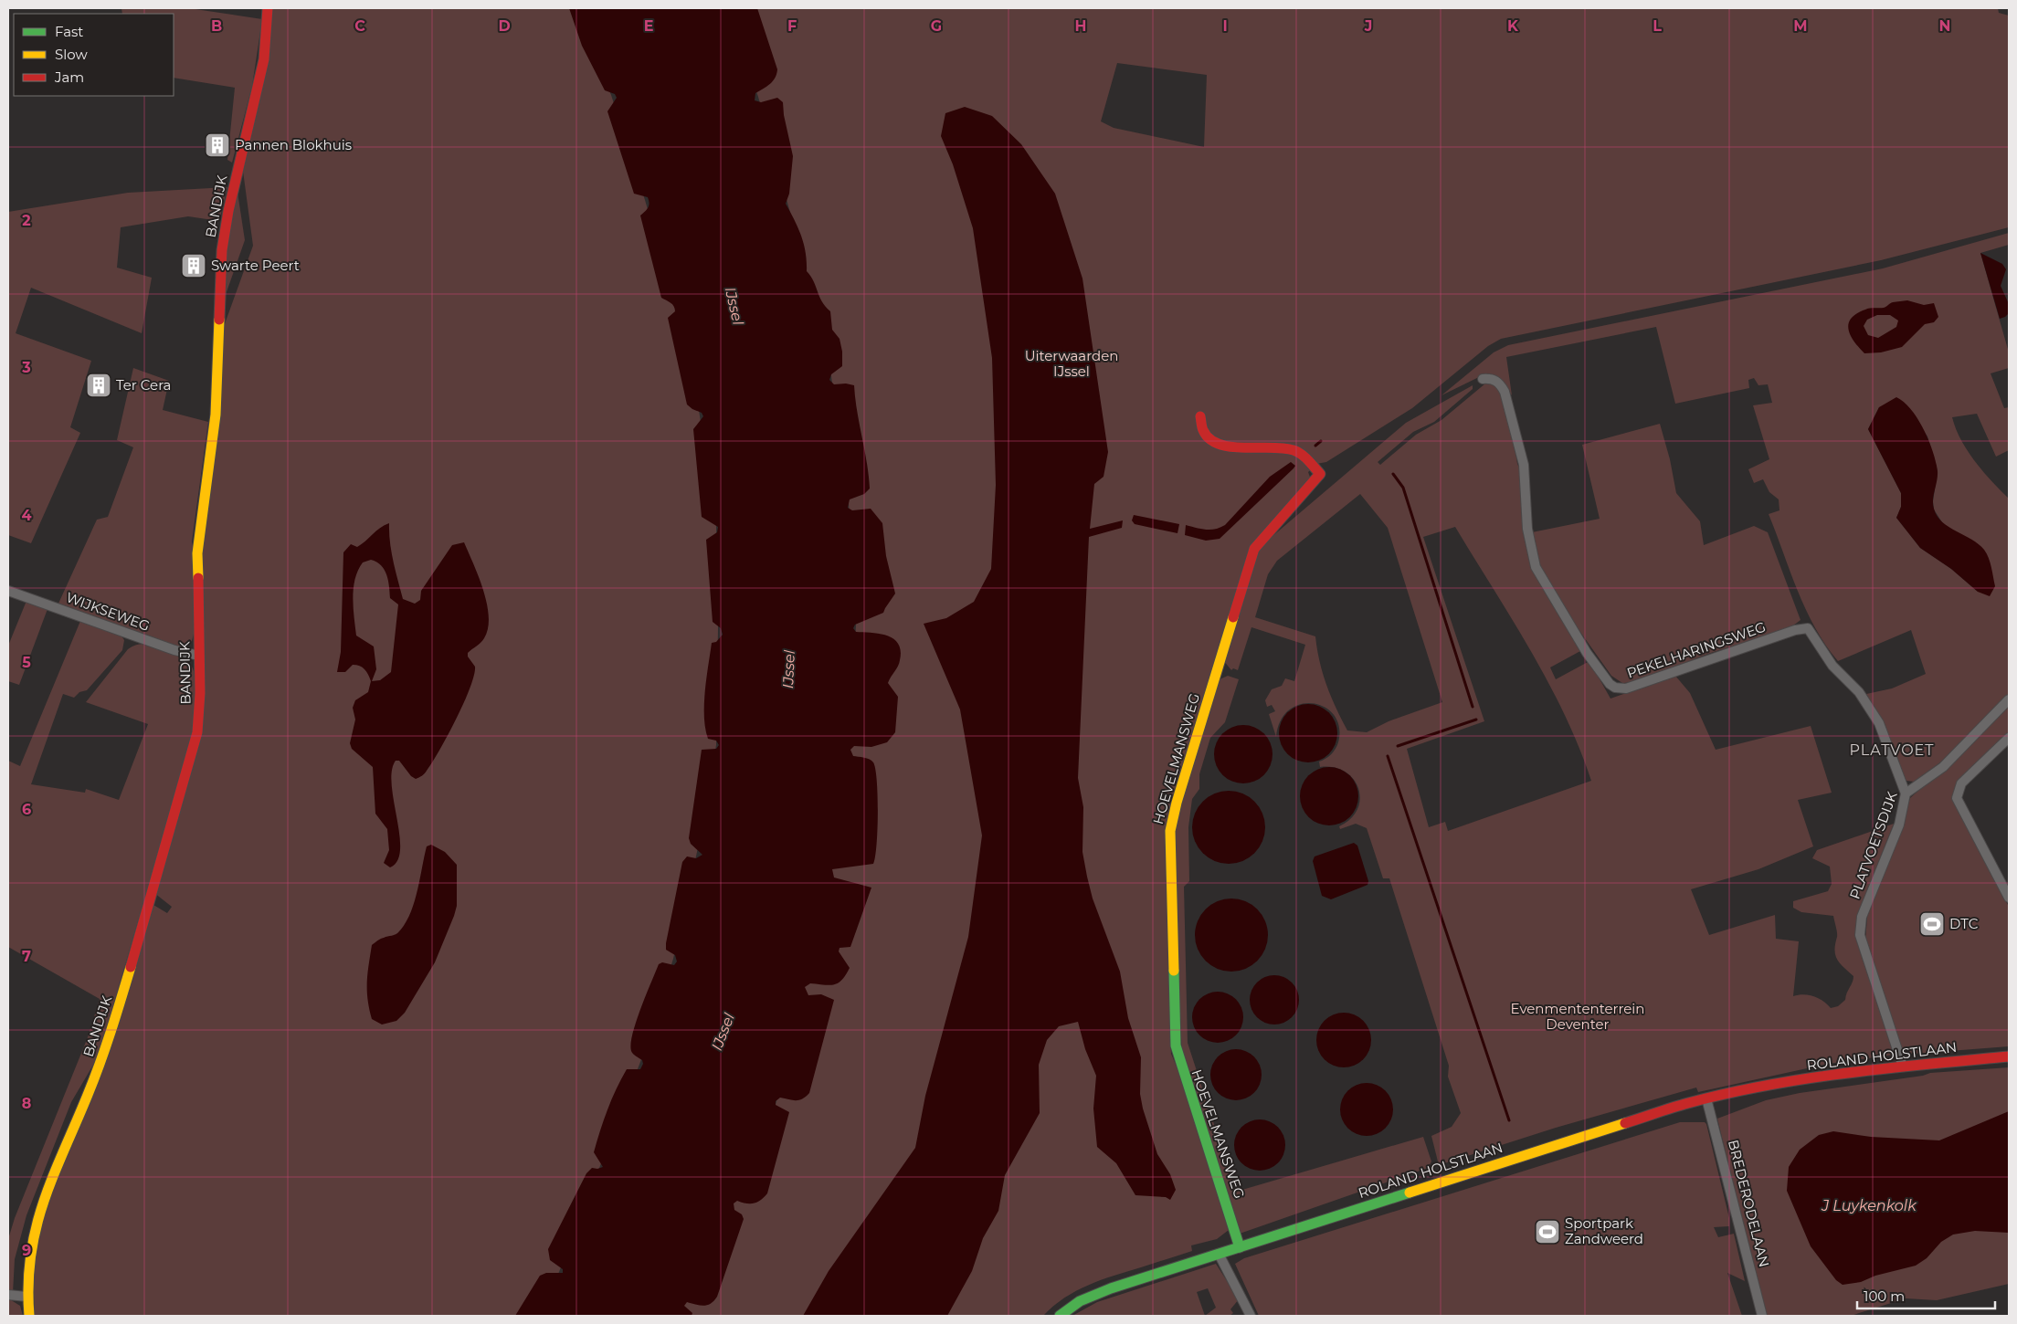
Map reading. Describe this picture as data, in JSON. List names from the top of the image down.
{
  "streets": {
    "street": [
      "BANDIJK",
      "WIJKSEWEG",
      "PEKELHARINGSWEG",
      "HOEVELMANSWEG",
      "PLATVOETSDIJK",
      "ROLAND HOLSTLAAN",
      "BREDERODELAAN"
    ]
  },
  "crossings": [
    ["BANDIJK", "WIJKSEWEG"],
    ["PEKELHARINGSWEG", "PLATVOETSDIJK"],
    ["HOEVELMANSWEG", "ROLAND HOLSTLAAN"],
    ["PLATVOETSDIJK", "ROLAND HOLSTLAAN"],
    ["ROLAND HOLSTLAAN", "BREDERODELAAN"]
  ],
  "districts": ["PLATVOET"],
  "water": ["IJssel", "J Luykenkolk"],
  "parks": ["Uiterwaarden IJssel", "Evenmententerrein Deventer"],
  "places": {
    "building": ["Pannen Blokhuis", "Swarte Peert", "Ter Cera"],
    "sports": ["DTC", "Sportpark Zandweerd"]
  },
  "legend": ["Fast", "Slow", "Jam"],
  "scale_bar": "100 m",
  "grid": {
    "columns": [
      "B",
      "C",
      "D",
      "E",
      "F",
      "G",
      "H",
      "I",
      "J",
      "K",
      "L",
      "M",
      "N"
    ],
    "rows": [
      "2",
      "3",
      "4",
      "5",
      "6",
      "7",
      "8",
      "9"
    ]
  }
}
